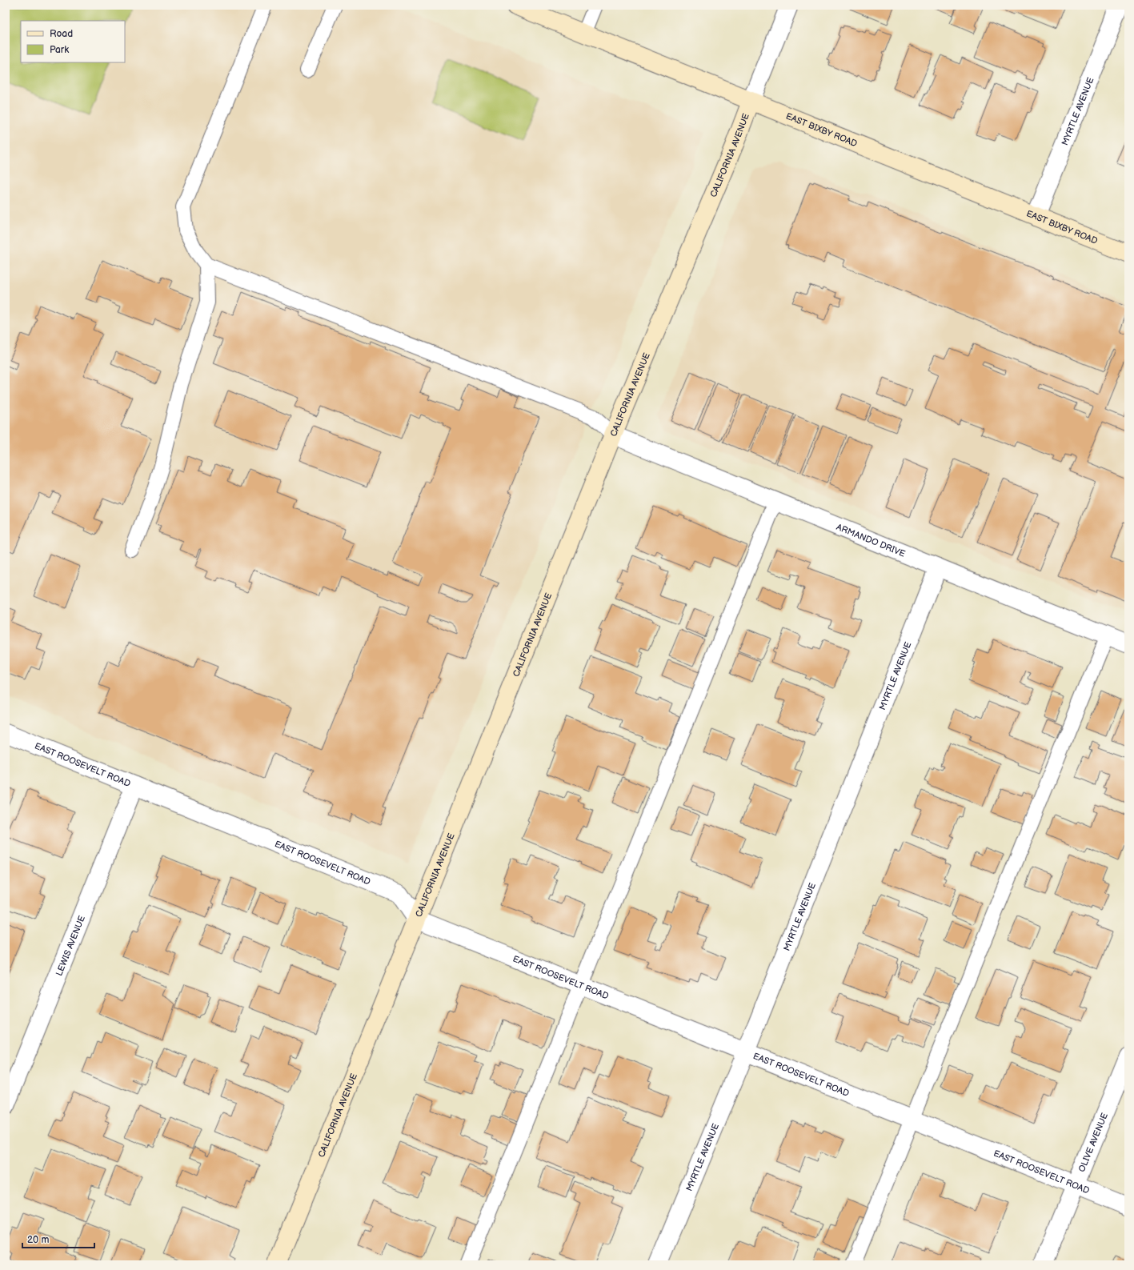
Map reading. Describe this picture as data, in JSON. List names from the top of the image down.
{
  "streets": {
    "street": [
      "MYRTLE AVENUE",
      "EAST BIXBY ROAD",
      "CALIFORNIA AVENUE",
      "ARMANDO DRIVE",
      "EAST ROOSEVELT ROAD",
      "LEWIS AVENUE",
      "OLIVE AVENUE"
    ]
  },
  "crossings": [
    ["MYRTLE AVENUE", "EAST BIXBY ROAD"],
    ["MYRTLE AVENUE", "ARMANDO DRIVE"],
    ["MYRTLE AVENUE", "EAST ROOSEVELT ROAD"],
    ["EAST BIXBY ROAD", "CALIFORNIA AVENUE"],
    ["CALIFORNIA AVENUE", "ARMANDO DRIVE"],
    ["CALIFORNIA AVENUE", "EAST ROOSEVELT ROAD"],
    ["EAST ROOSEVELT ROAD", "LEWIS AVENUE"],
    ["EAST ROOSEVELT ROAD", "OLIVE AVENUE"]
  ],
  "legend": ["Road", "Park"],
  "scale_bar": "20 m"
}
